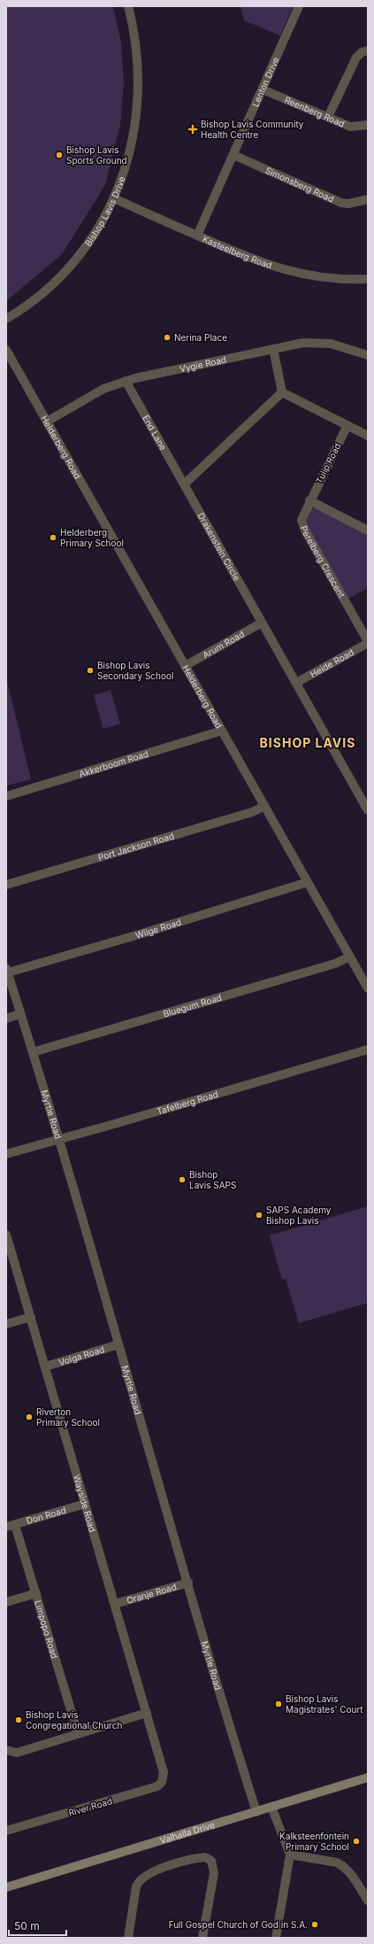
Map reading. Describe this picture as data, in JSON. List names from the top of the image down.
{
  "streets": {
    "main road": ["Valhalla Drive"],
    "street": [
      "Lenton Drive",
      "Reenberg Road",
      "Simonsberg Road",
      "Bishop Lavis Drive",
      "Kasteelberg Road",
      "Vygie Road",
      "End Lane",
      "Helderberg Road",
      "Tulip Road",
      "Drakenstein Circle",
      "Perelberg Crescent",
      "Arum Road",
      "Heide Road",
      "Akkerboom Road",
      "Port Jackson Road",
      "Wilge Road",
      "Bluegum Road",
      "Tafelberg Road",
      "Myrtle Road",
      "Volga Road",
      "Wayside Road",
      "Don Road",
      "Oranje Road",
      "Limpopo Road",
      "River Road"
    ]
  },
  "crossings": [
    ["Lenton Drive", "Reenberg Road"],
    ["Lenton Drive", "Simonsberg Road"],
    ["Lenton Drive", "Kasteelberg Road"],
    ["Bishop Lavis Drive", "Kasteelberg Road"],
    ["Vygie Road", "End Lane"],
    ["Vygie Road", "Helderberg Road"],
    ["End Lane", "Drakenstein Circle"],
    ["Helderberg Road", "Arum Road"],
    ["Helderberg Road", "Akkerboom Road"],
    ["Helderberg Road", "Port Jackson Road"],
    ["Helderberg Road", "Wilge Road"],
    ["Helderberg Road", "Bluegum Road"],
    ["Tulip Road", "Perelberg Crescent"],
    ["Drakenstein Circle", "Arum Road"],
    ["Drakenstein Circle", "Heide Road"],
    ["Perelberg Crescent", "Heide Road"],
    ["Wilge Road", "Myrtle Road"],
    ["Bluegum Road", "Myrtle Road"],
    ["Tafelberg Road", "Myrtle Road"],
    ["Myrtle Road", "Volga Road"],
    ["Myrtle Road", "Oranje Road"],
    ["Myrtle Road", "Valhalla Drive"],
    ["Volga Road", "Wayside Road"],
    ["Wayside Road", "Don Road"],
    ["Wayside Road", "Oranje Road"],
    ["Wayside Road", "River Road"],
    ["Don Road", "Limpopo Road"]
  ],
  "districts": ["BISHOP LAVIS"],
  "places": {
    "health": ["Bishop Lavis Community Health Centre"],
    "other": [
      "Bishop Lavis Sports Ground",
      "Nerina Place",
      "Helderberg Primary School",
      "Bishop Lavis Secondary School",
      "Bishop Lavis SAPS",
      "SAPS Academy Bishop Lavis",
      "Riverton Primary School",
      "Bishop Lavis Magistrates' Court",
      "Bishop Lavis Congregational Church",
      "Kalksteenfontein Primary School",
      "Full Gospel Church of God in S.A."
    ]
  },
  "scale_bar": "50 m"
}
